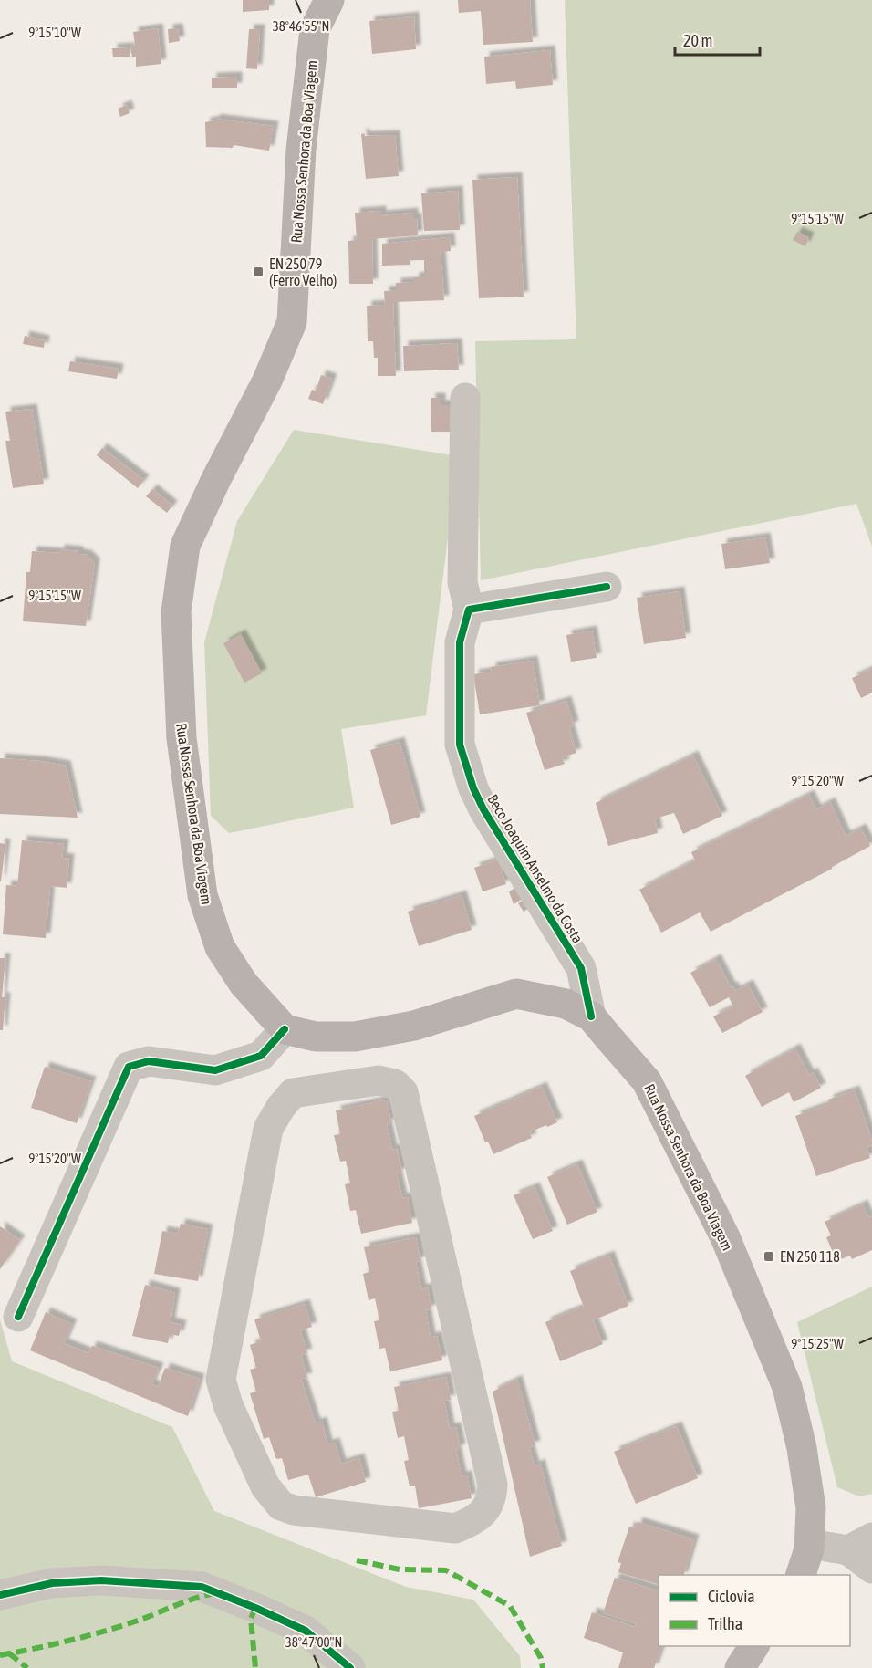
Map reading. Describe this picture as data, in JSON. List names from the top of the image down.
{
  "streets": {
    "main road": ["Rua Nossa Senhora da Boa Viagem"],
    "street": ["Beco Joaquim Anselmo da Costa"]
  },
  "crossings": [
    ["Rua Nossa Senhora da Boa Viagem", "Beco Joaquim Anselmo da Costa"]
  ],
  "places": {
    "transit": ["EN 250 79 (Ferro Velho)", "EN 250 118"]
  },
  "legend": ["Ciclovia", "Trilha"],
  "scale_bar": "20 m",
  "coordinates": [
    "38°46'55\"N",
    "9°15'10\"W",
    "9°15'15\"W",
    "9°15'20\"W",
    "9°15'25\"W",
    "38°47'00\"N"
  ]
}
